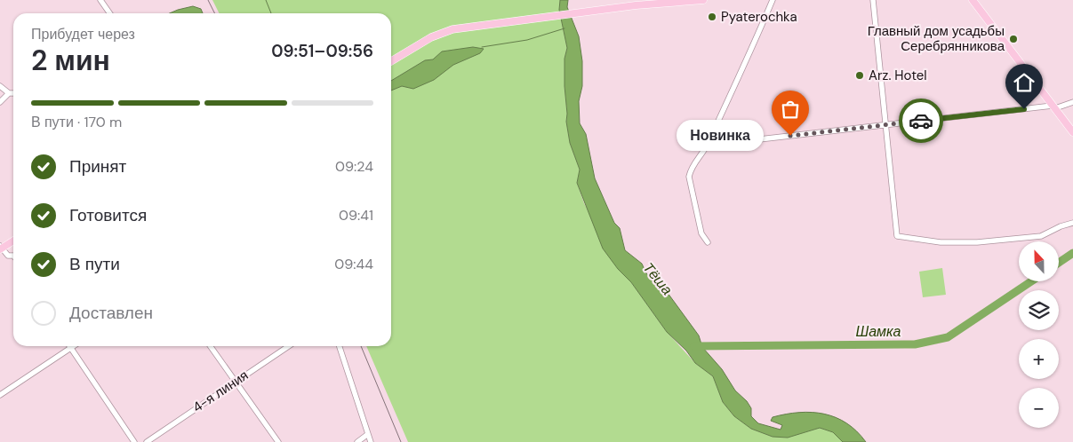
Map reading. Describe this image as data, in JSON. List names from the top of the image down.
{
  "streets": {
    "street": ["4-я линия"]
  },
  "water": ["Тёша", "Шамка"],
  "places": [
    "Pyaterochka",
    "Главный дом усадьбы Серебрянникова",
    "Arz. Hotel",
    "Новинка"
  ],
  "north": "top",
  "page": {
    "heading": ["2 мин", "Прибудет через", "09:51–09:56"],
    "bar": "В пути · 170 m",
    "bubble": "Новинка",
    "list": [
      ["Принят", "09:24"],
      ["Готовится", "09:41"],
      ["В пути", "09:44"],
      "Доставлен"
    ],
    "map_buttons": ["+", "−"]
  }
}
